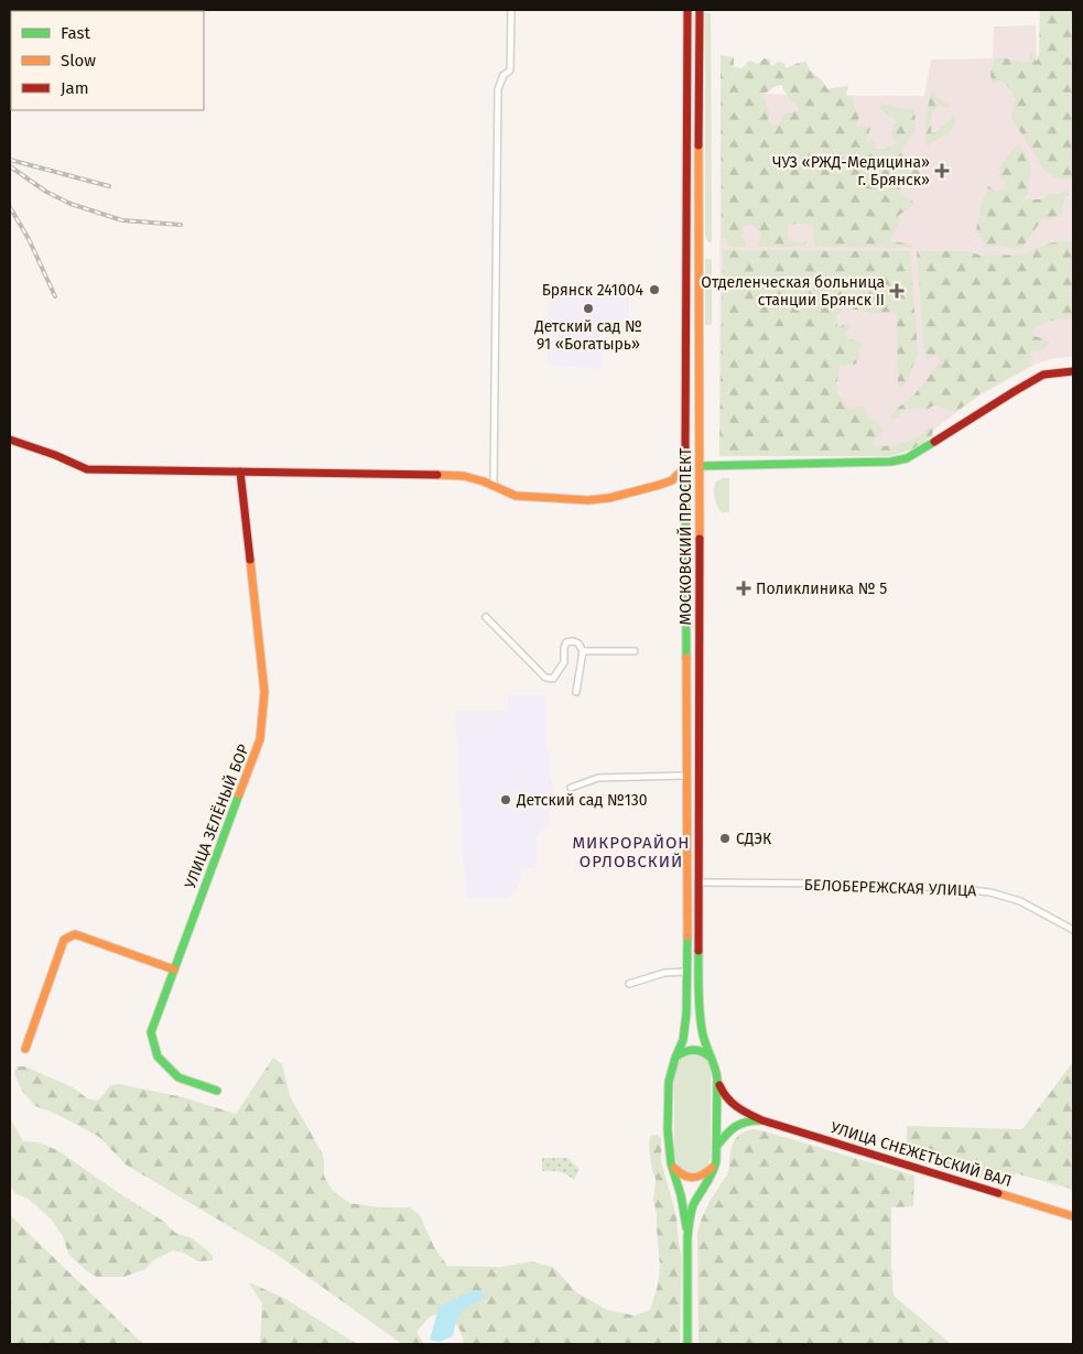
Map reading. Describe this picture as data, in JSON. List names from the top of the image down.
{
  "streets": {
    "main road": ["МОСКОВСКИЙ ПРОСПЕКТ", "УЛИЦА ЗЕЛЁНЫЙ БОР", "УЛИЦА СНЕЖЕТЬСКИЙ ВАЛ"],
    "street": ["БЕЛОБЕРЕЖСКАЯ УЛИЦА"]
  },
  "crossings": [
    ["МОСКОВСКИЙ ПРОСПЕКТ", "БЕЛОБЕРЕЖСКАЯ УЛИЦА"],
    ["МОСКОВСКИЙ ПРОСПЕКТ", "УЛИЦА СНЕЖЕТЬСКИЙ ВАЛ"]
  ],
  "districts": ["МИКРОРАЙОН ОРЛОВСКИЙ"],
  "places": {
    "health": ["ЧУЗ «РЖД-Медицина» г. Брянск»", "Отделенческая больница станции Брянск II", "Поликлиника № 5"],
    "other": [
      "Брянск 241004",
      "Детский сад № 91 «Богатырь»",
      "Детский сад №130",
      "СДЭК"
    ]
  },
  "legend": ["Fast", "Slow", "Jam"]
}
